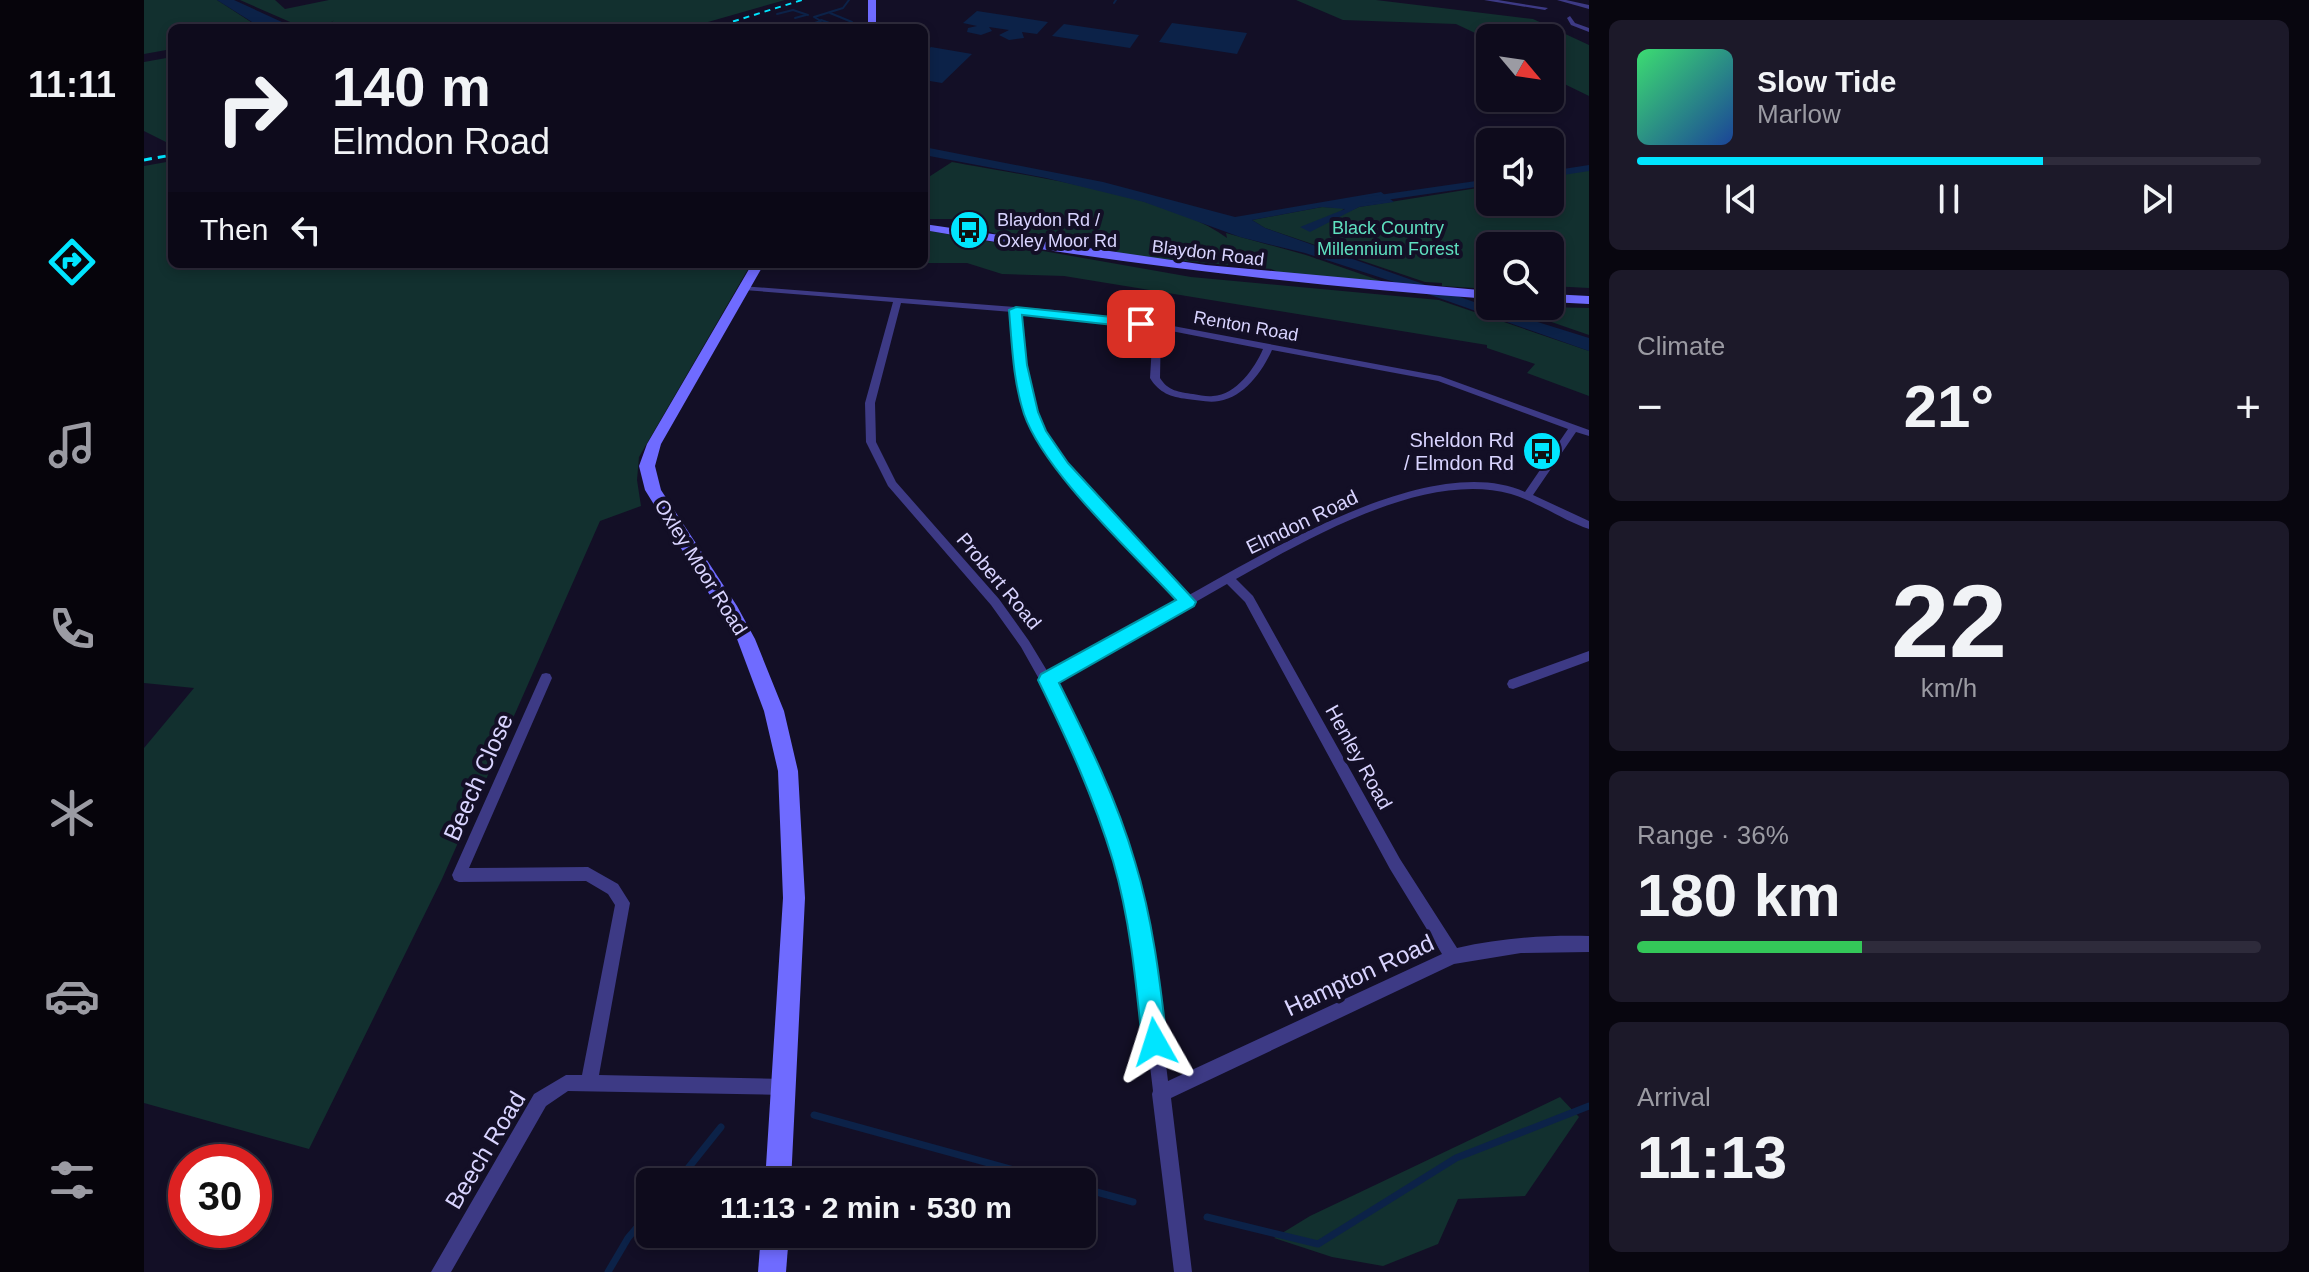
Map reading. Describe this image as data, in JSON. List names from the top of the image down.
{
  "streets": {
    "street": [
      "Blaydon Road",
      "Renton Road",
      "Elmdon Road",
      "Oxley Moor Road",
      "Probert Road",
      "Henley Road",
      "Beech Close",
      "Hampton Road",
      "Beech Road"
    ]
  },
  "crossings": [
    ["Renton Road", "Oxley Moor Road"],
    ["Renton Road", "Probert Road"],
    ["Elmdon Road", "Probert Road"],
    ["Elmdon Road", "Henley Road"],
    ["Oxley Moor Road", "Beech Road"],
    ["Probert Road", "Hampton Road"],
    ["Henley Road", "Hampton Road"],
    ["Beech Close", "Beech Road"]
  ],
  "parks": ["Black Country Millennium Forest"],
  "places": {
    "bus stop": ["Blaydon Rd / Oxley Moor Rd", "Sheldon Rd / Elmdon Rd"]
  },
  "north": "bottom right",
  "page": {
    "tabs": "11:11",
    "turn": ["140 m", "Elmdon Road"],
    "song": ["Slow Tide", "Marlow"],
    "then": "Then",
    "tile": [
      "Climate",
      ["22", "km/h"],
      ["Range · 36%", "180 km"],
      ["Arrival", "11:13"]
    ],
    "heat": ["−", "21°", "+"],
    "limit": "30",
    "trip": "11:13 · 2 min · 530 m"
  }
}
